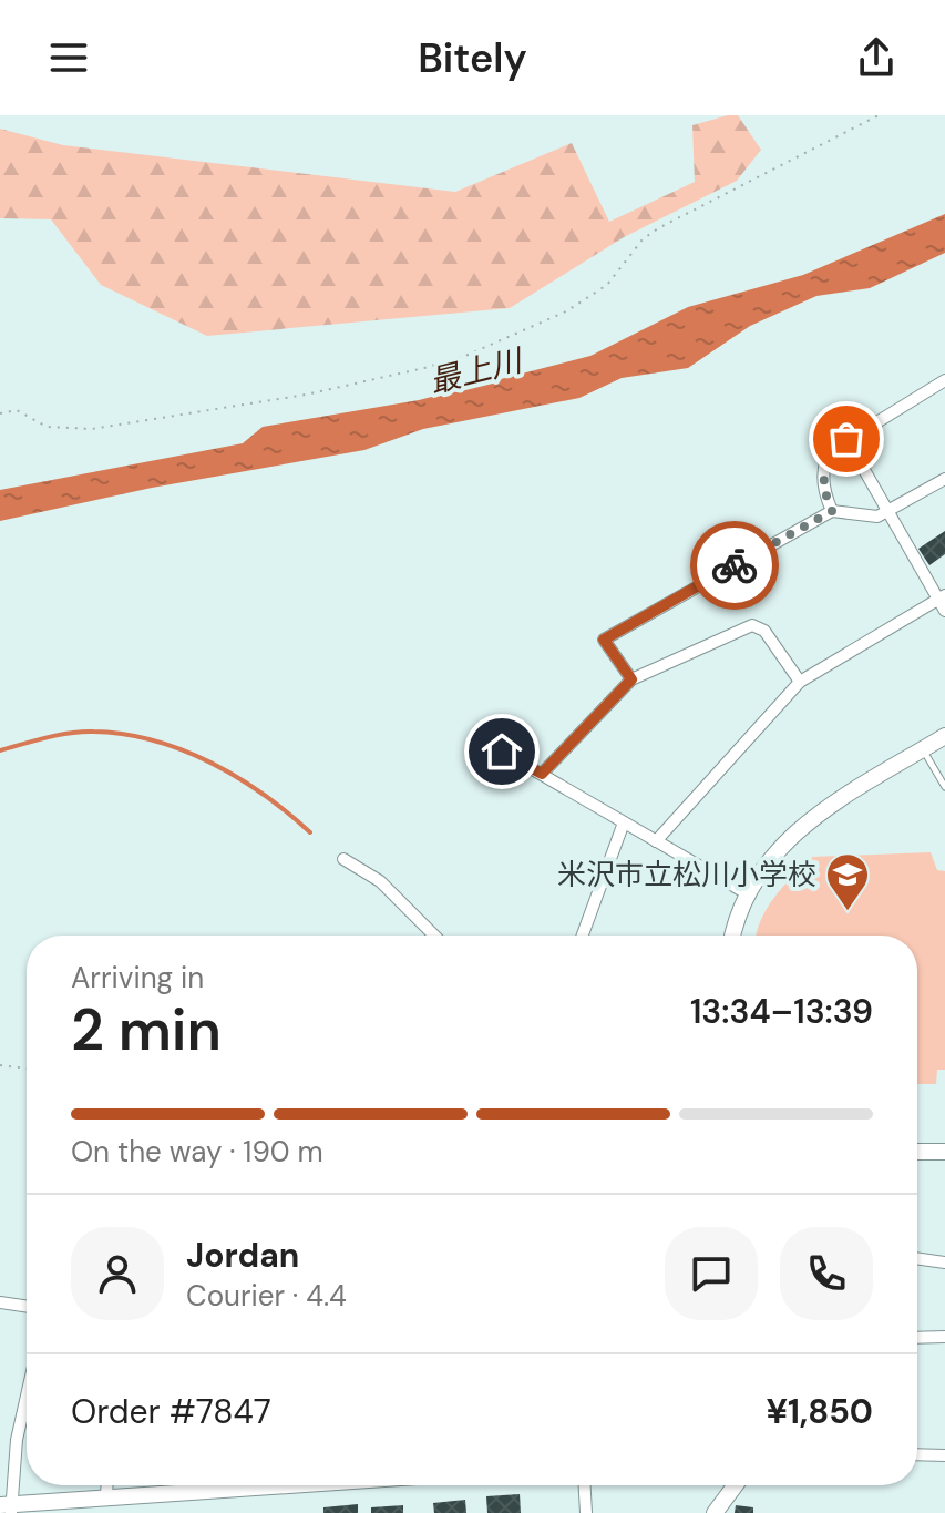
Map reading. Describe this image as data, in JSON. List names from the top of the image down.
{
  "water": ["最上川"],
  "places": {
    "school or university": ["米沢市立松川小学校"]
  },
  "page": {
    "header": "Bitely",
    "heading": ["2 min", "Arriving in", "13:34–13:39"],
    "panel": [
      "Jordan",
      "Courier · 4.4",
      "Order #7847",
      "¥1,850"
    ],
    "bar": "On the way · 190 m"
  }
}
